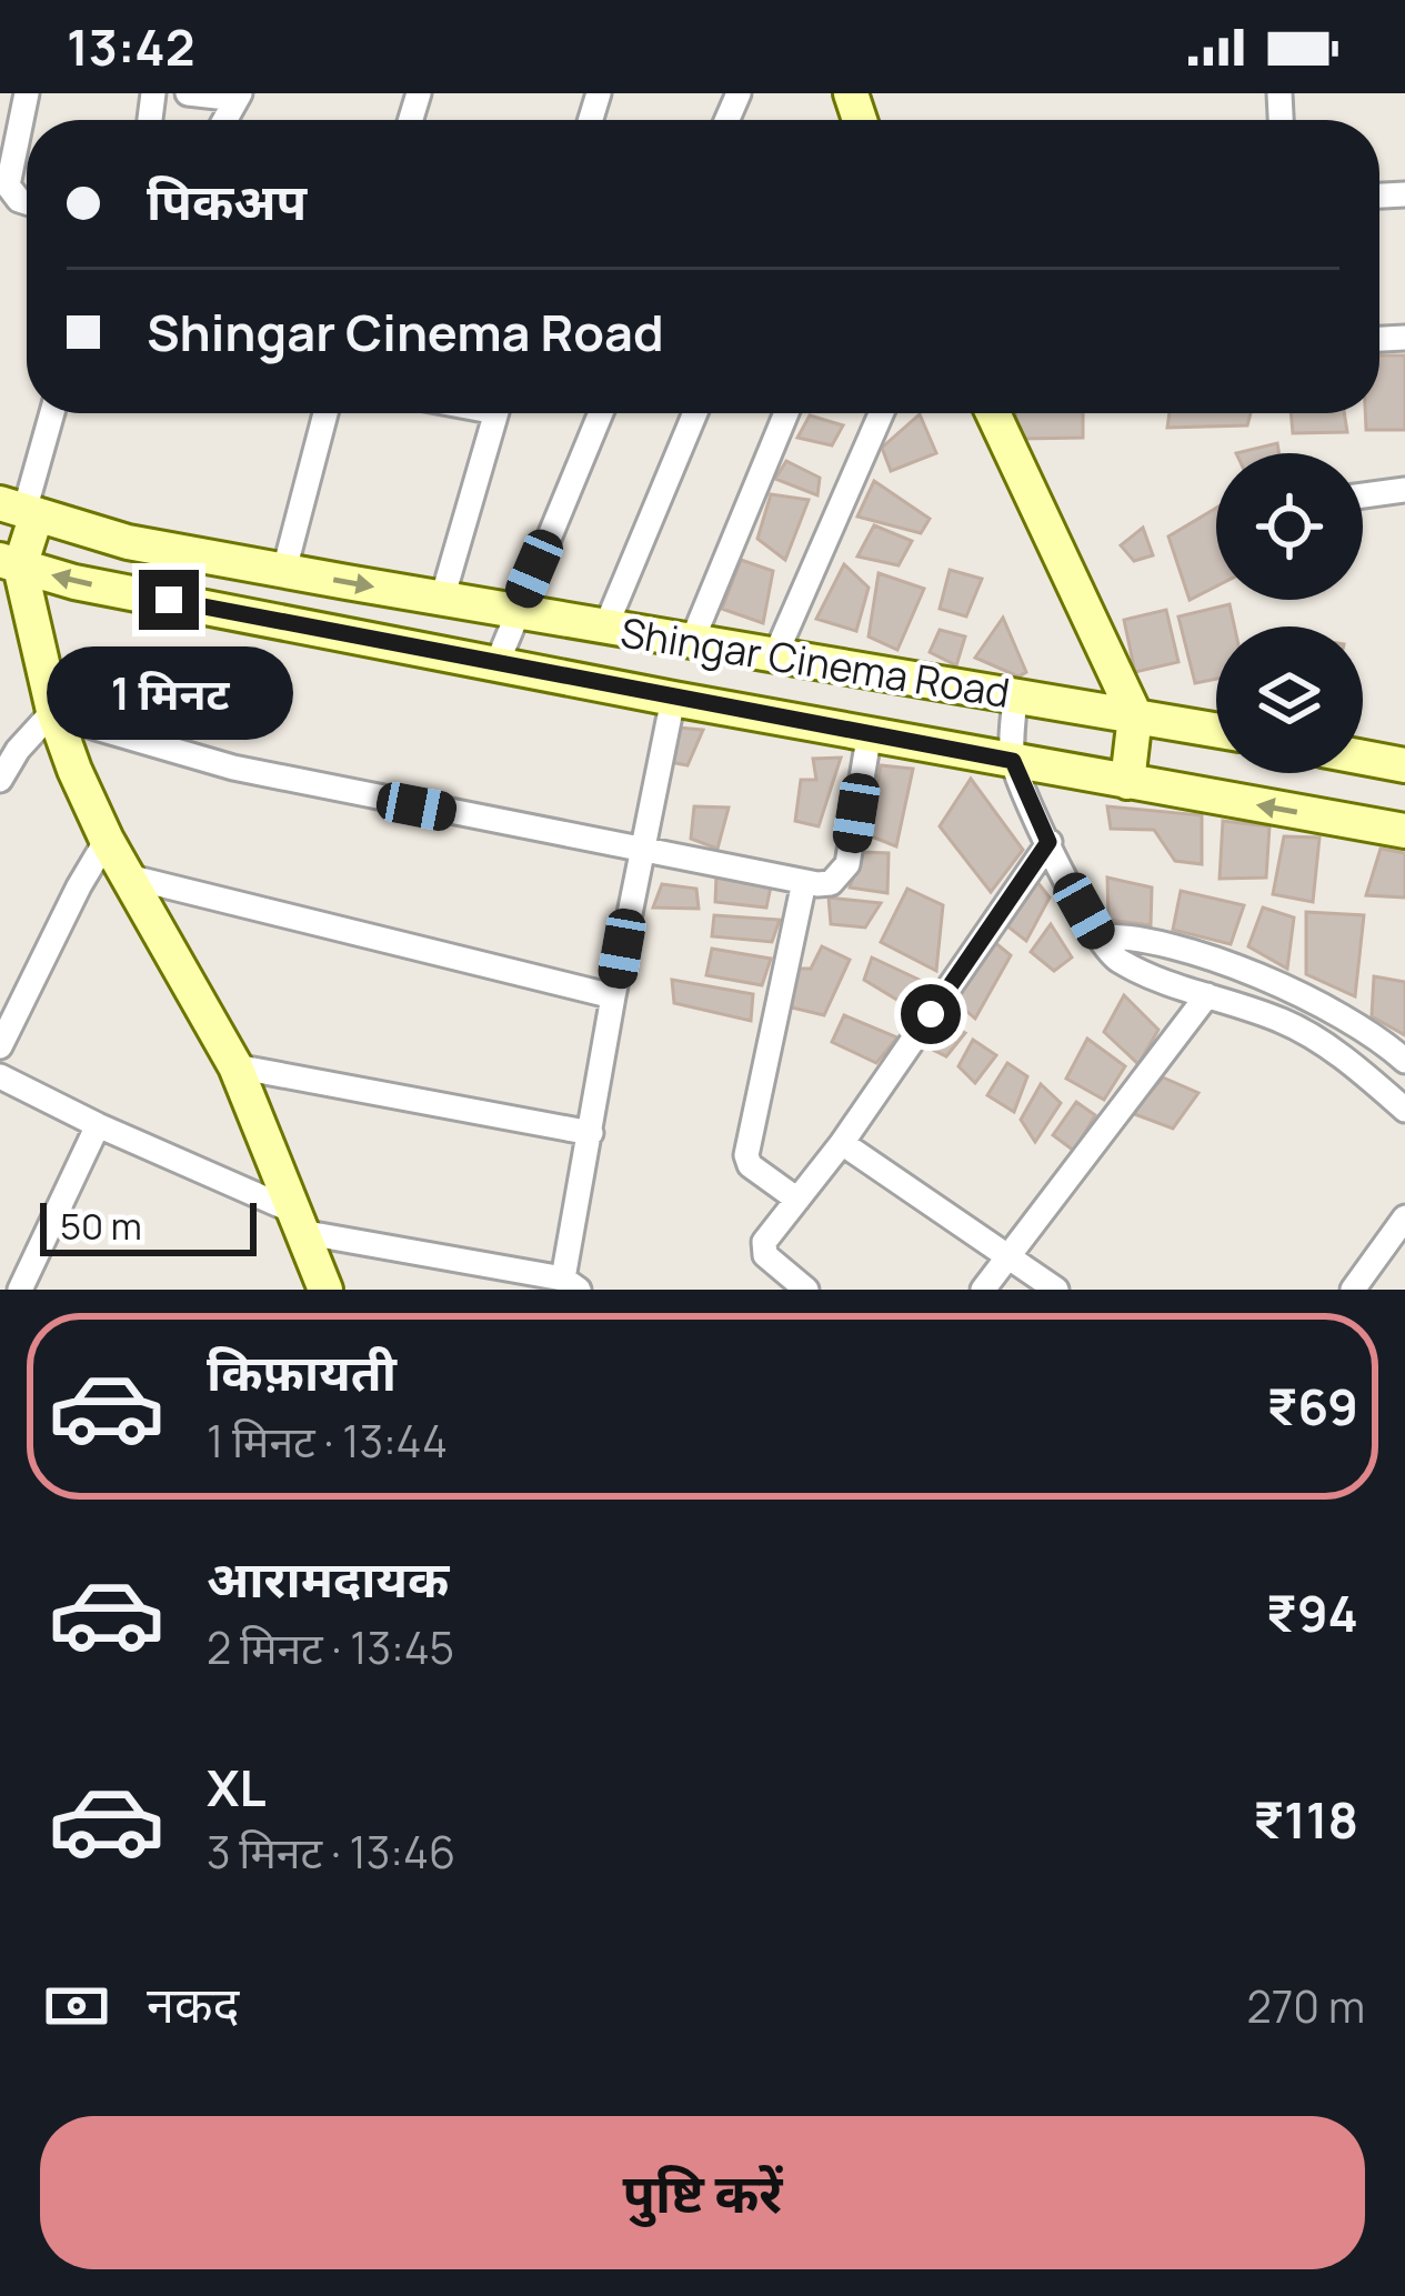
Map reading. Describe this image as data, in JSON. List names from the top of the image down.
{
  "streets": {
    "street": ["Shingar Cinema Road"]
  },
  "scale_bar": "50 m",
  "page": {
    "status": "13:42",
    "banner": ["पिकअप", "Shingar Cinema Road"],
    "bubble": "1 मिनट",
    "scale": "50 m",
    "list": [
      {
        "name": "किफ़ायती",
        "note": "1 मिनट · 13:44",
        "value": "₹69"
      },
      {
        "name": "आरामदायक",
        "note": "2 मिनट · 13:45",
        "value": "₹94"
      },
      {
        "name": "XL",
        "note": "3 मिनट · 13:46",
        "value": "₹118"
      }
    ],
    "pay": ["नकद", "270 m"],
    "buttons": "पुष्टि करें"
  }
}
